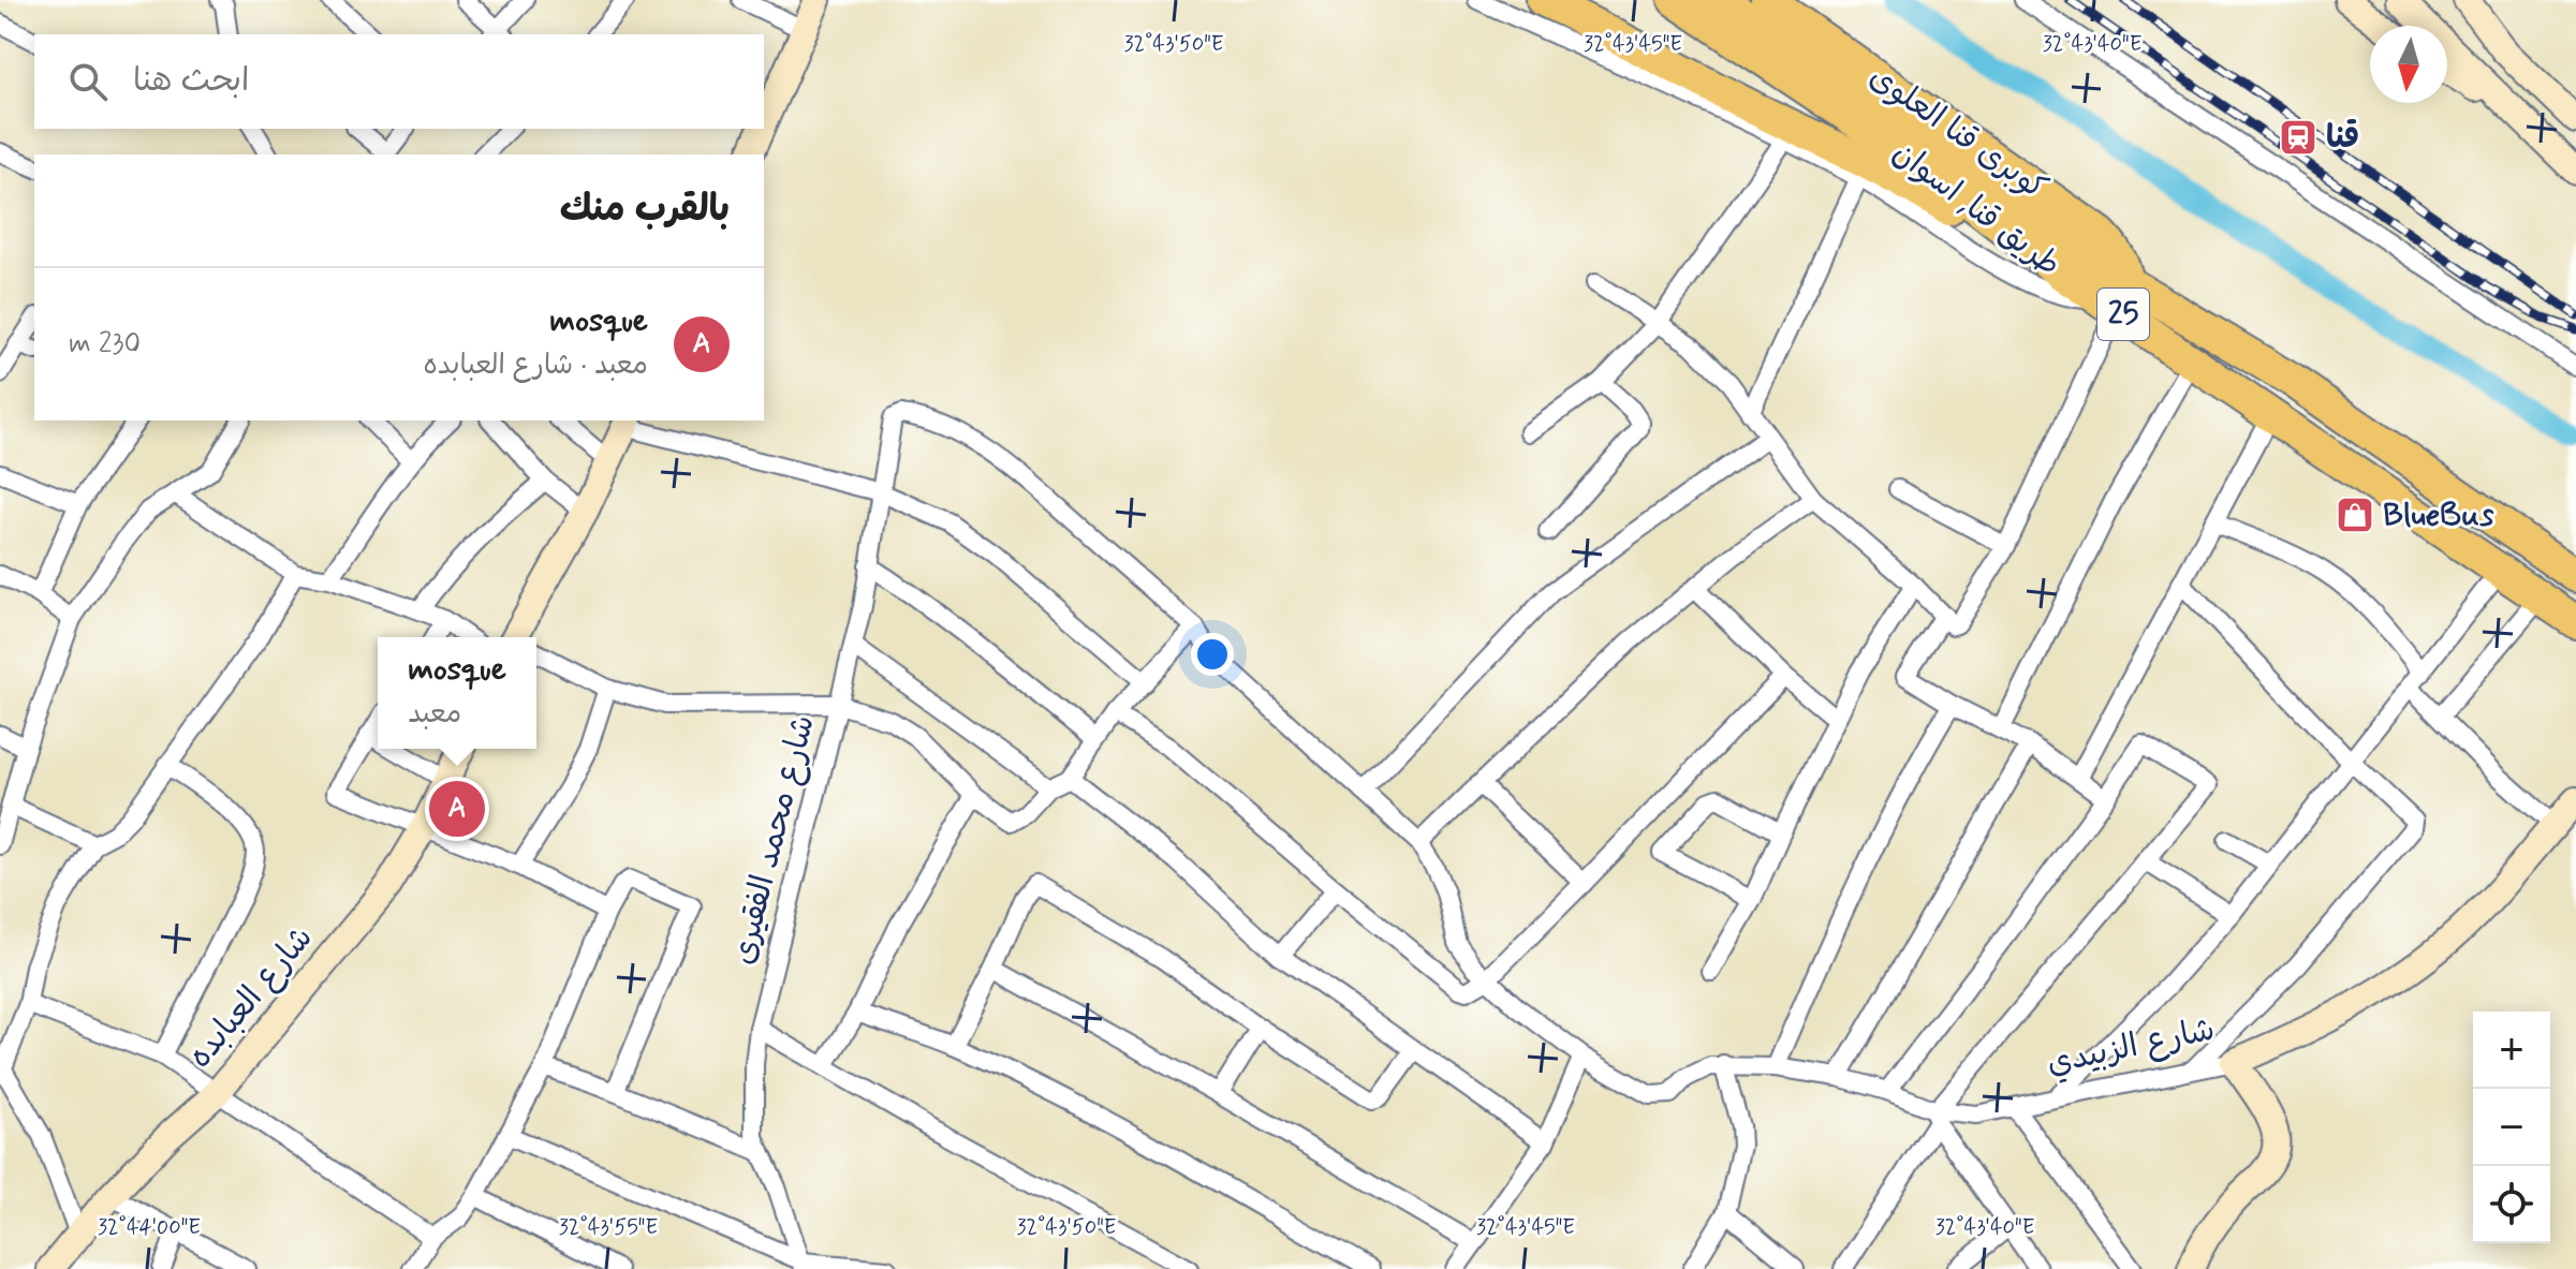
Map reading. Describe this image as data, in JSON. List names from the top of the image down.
{
  "streets": {
    "highway": ["كوبرى قنا العلوى", "طريق قنا, اسوان", "25"],
    "street": ["شارع محمد الفقيرى", "شارع العبابده", "شارع الزبيدي"]
  },
  "crossings": [
    ["كوبرى قنا العلوى", "طريق قنا, اسوان"]
  ],
  "places": {
    "station": ["قنا"],
    "shop": ["BlueBus"]
  },
  "north": "bottom",
  "page": {
    "search": "ابحث هنا",
    "heading": "بالقرب منك",
    "list": [
      {
        "mark": "A",
        "name": "mosque",
        "note": "معبد · شارع العبابده",
        "value": "230 m"
      }
    ],
    "popup": ["mosque", "معبد"],
    "pins": "A",
    "map_buttons": ["+", "−"]
  },
  "coordinates": [
    "32°43'50\"E",
    "32°43'45\"E",
    "32°43'40\"E",
    "32°44'00\"E",
    "32°43'55\"E"
  ]
}
